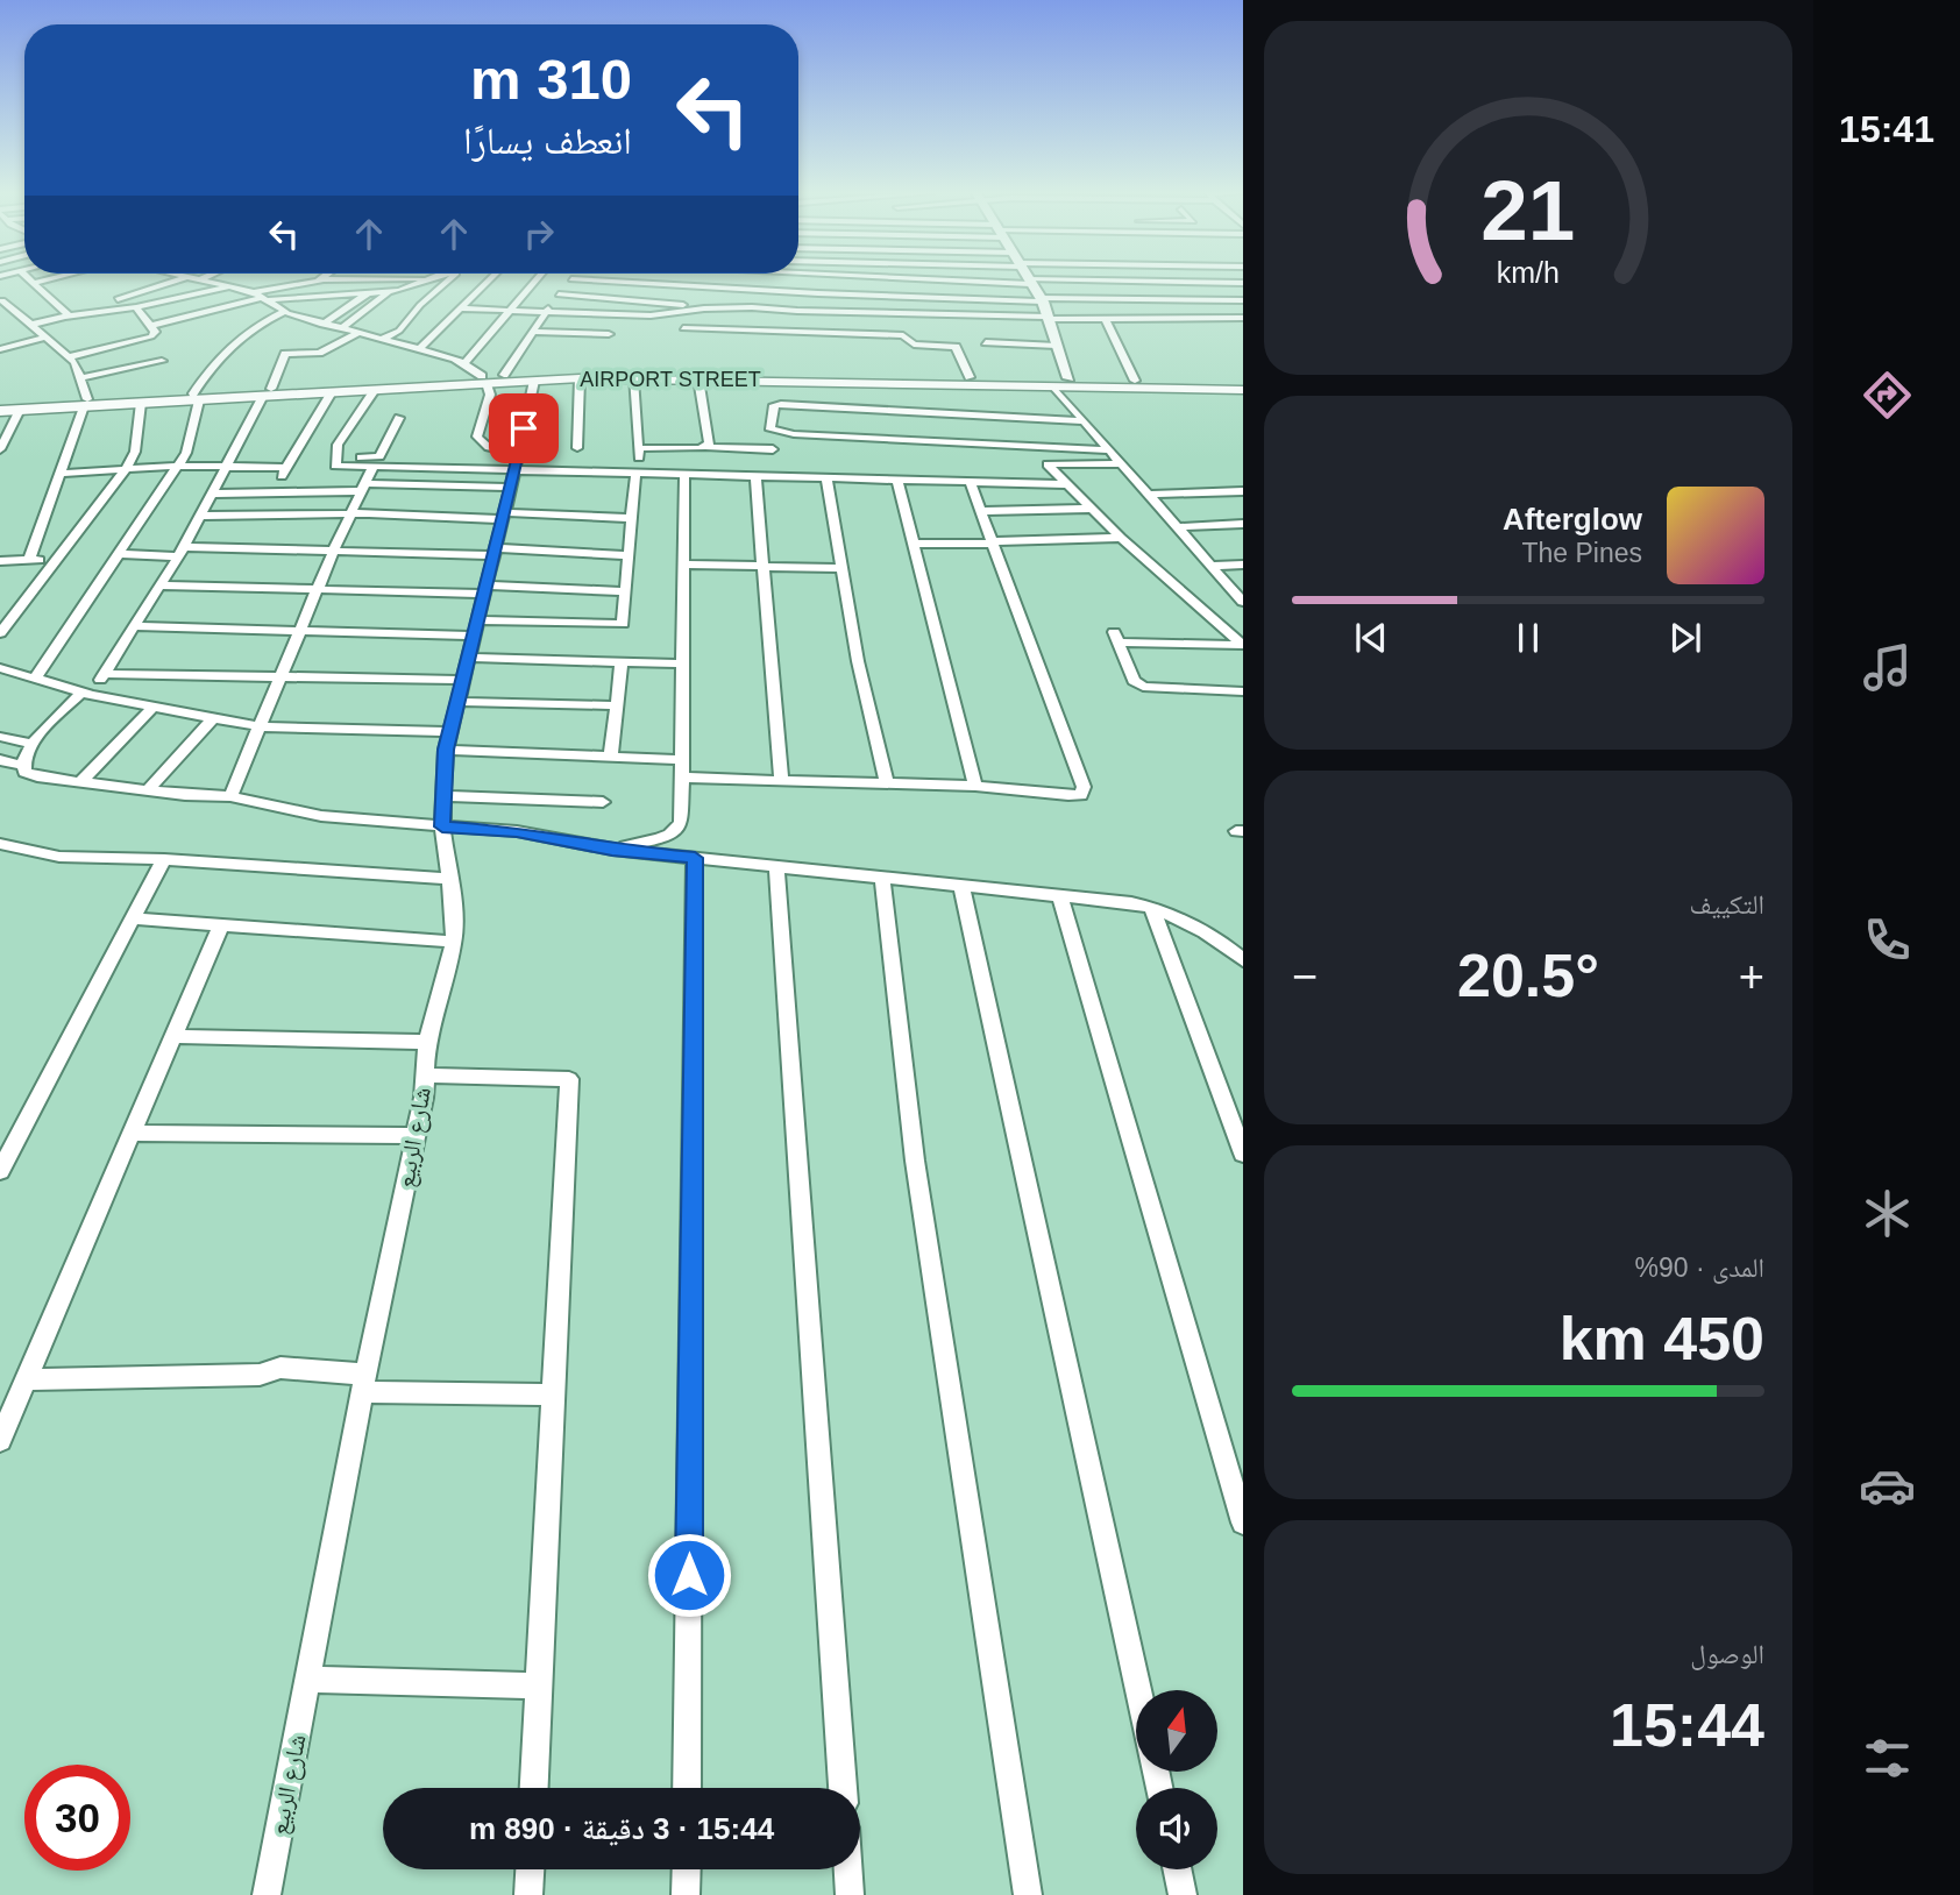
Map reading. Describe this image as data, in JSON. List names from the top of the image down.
{
  "streets": {
    "main road": ["AIRPORT STREET"],
    "street": ["شارع الربيع"]
  },
  "crossings": [
    ["AIRPORT STREET", "شارع الربيع"]
  ],
  "north": "top",
  "page": {
    "tabs": "15:41",
    "turn": ["310 m", "انعطف يسارًا"],
    "song": ["Afterglow", "The Pines"],
    "tile": [
      "التكييف",
      ["المدى · 90%", "450 km"],
      ["الوصول", "15:44"]
    ],
    "heat": ["−", "20.5°", "+"],
    "limit": "30",
    "trip": "15:44 · 3 دقيقة · 890 m",
    "gauge": ["21", "km/h"]
  }
}
